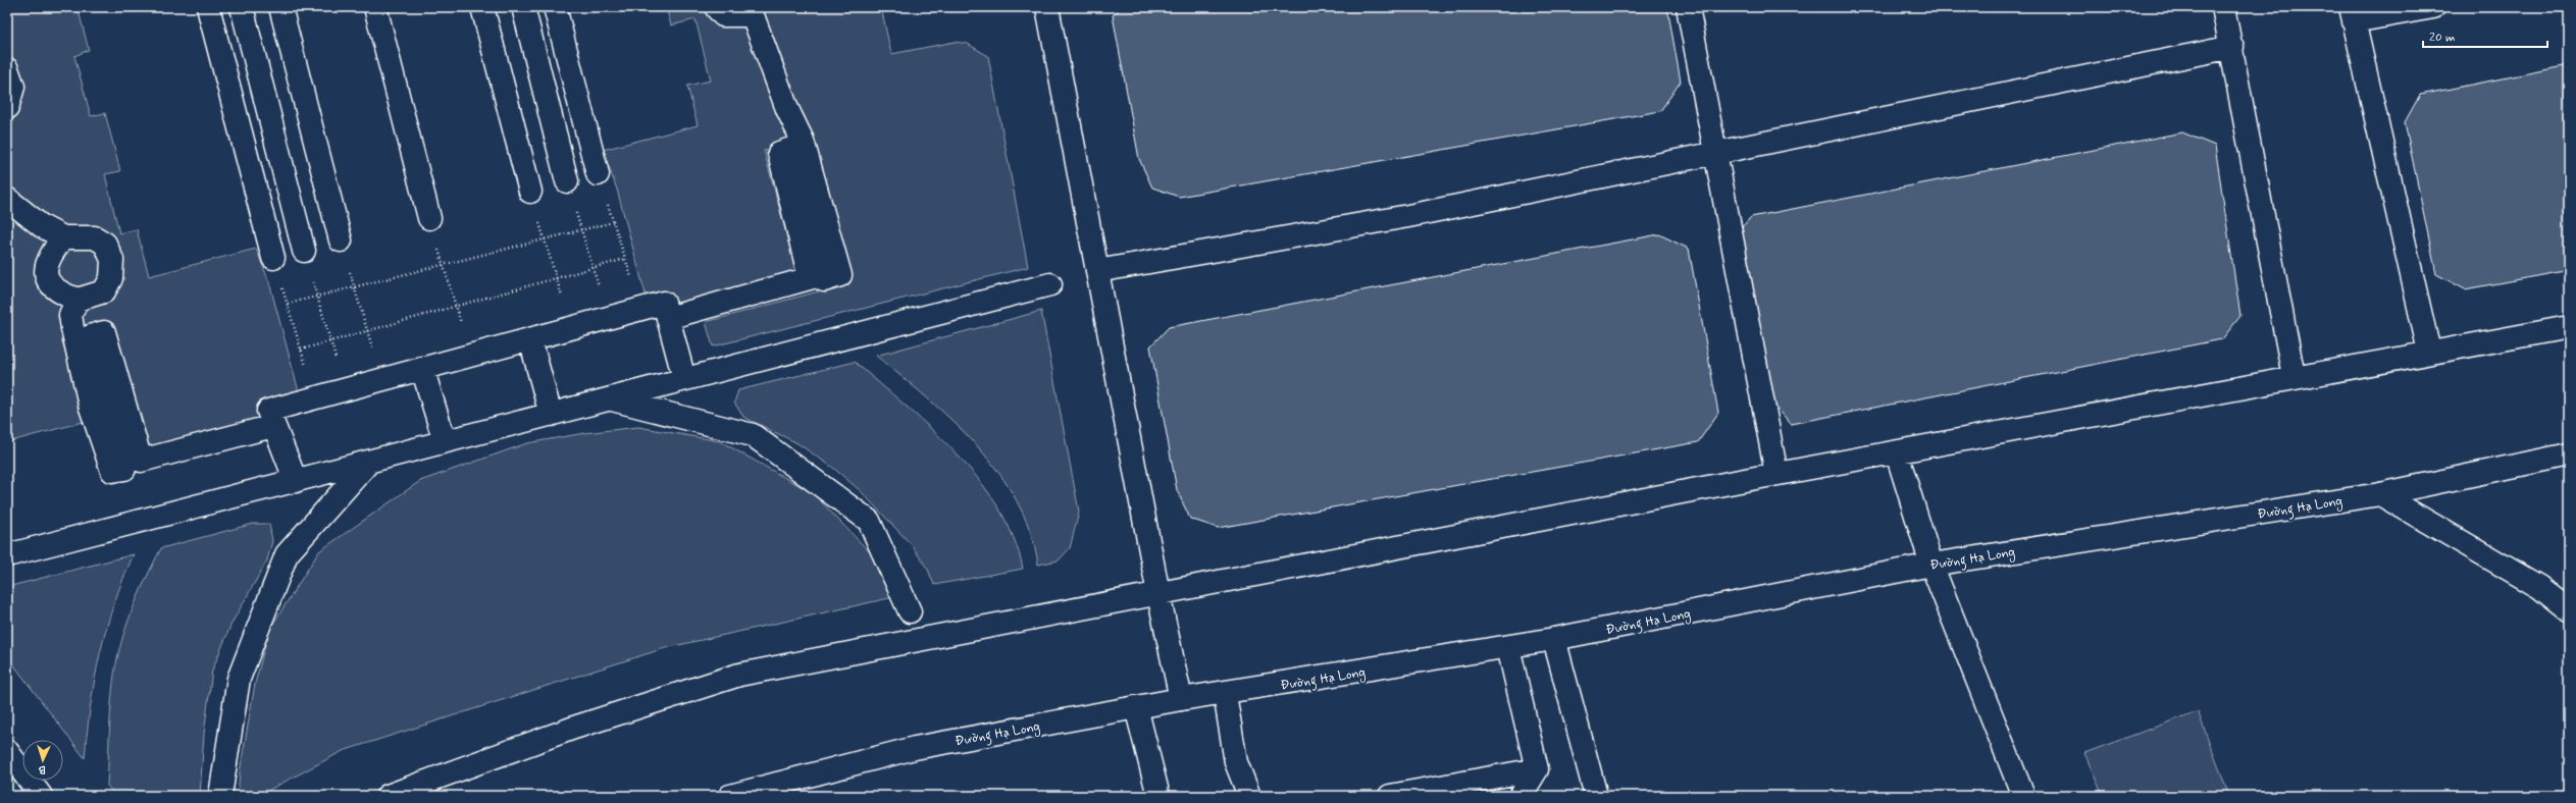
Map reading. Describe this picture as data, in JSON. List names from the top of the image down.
{
  "streets": {
    "street": ["Đường Hạ Long"]
  },
  "scale_bar": "20 m",
  "north": "bottom"
}
